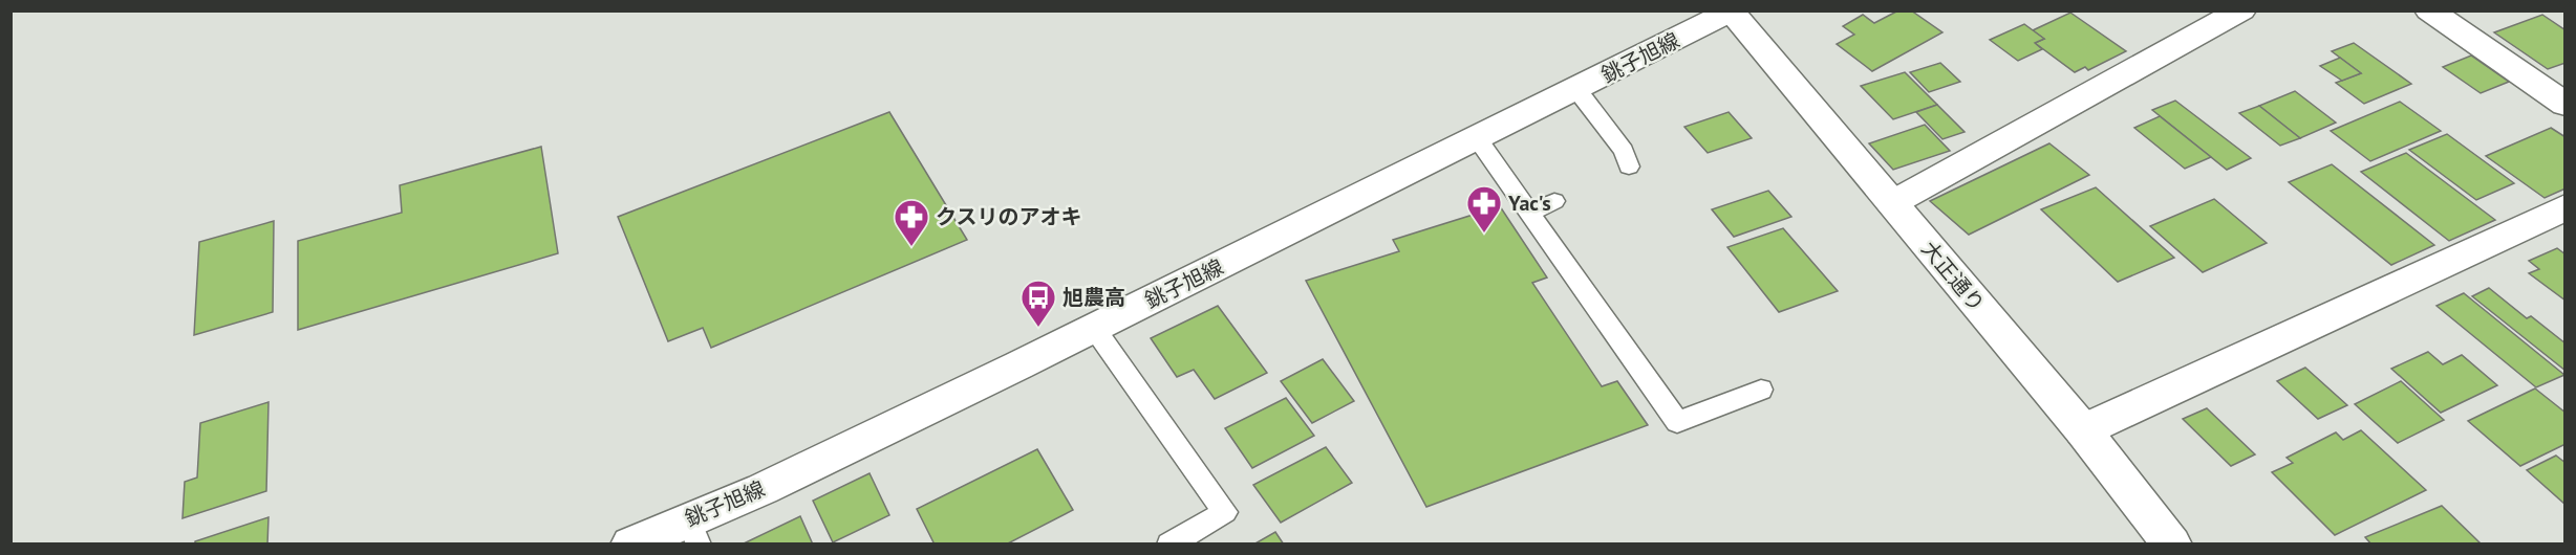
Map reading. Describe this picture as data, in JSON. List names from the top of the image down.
{
  "streets": {
    "street": ["銚子旭線", "大正通り"]
  },
  "crossings": [
    ["銚子旭線", "大正通り"]
  ],
  "places": {
    "pharmacy": ["Yac's", "クスリのアオキ"],
    "bus stop": ["旭農高"]
  }
}
